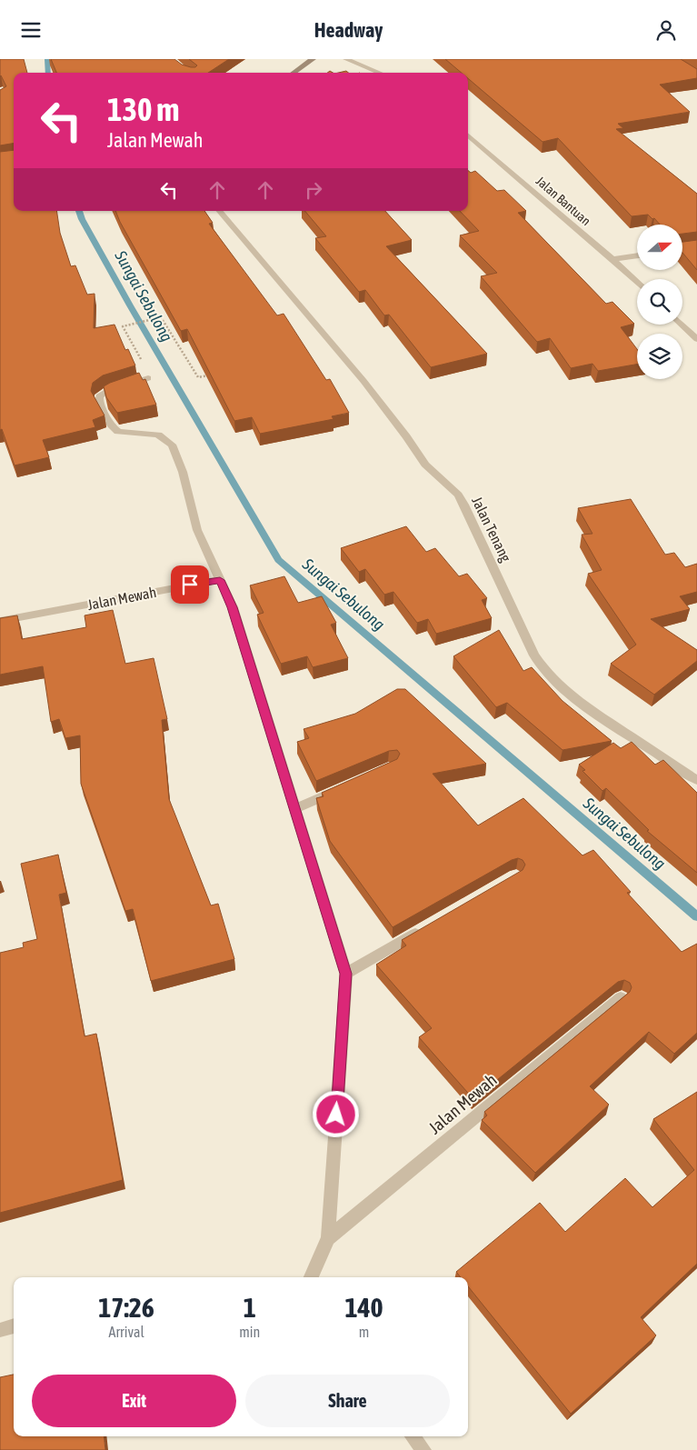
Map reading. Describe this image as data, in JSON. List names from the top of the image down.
{
  "streets": {
    "street": ["Jalan Bantuan", "Jalan Tenang", "Jalan Mewah"]
  },
  "water": ["Sungai Sebulong"],
  "north": "right",
  "page": {
    "header": "Headway",
    "turn": ["130 m", "Jalan Mewah"],
    "eta": [
      "17:26",
      "Arrival",
      "1",
      "min",
      "140",
      "m"
    ],
    "buttons": ["Exit", "Share"]
  }
}
